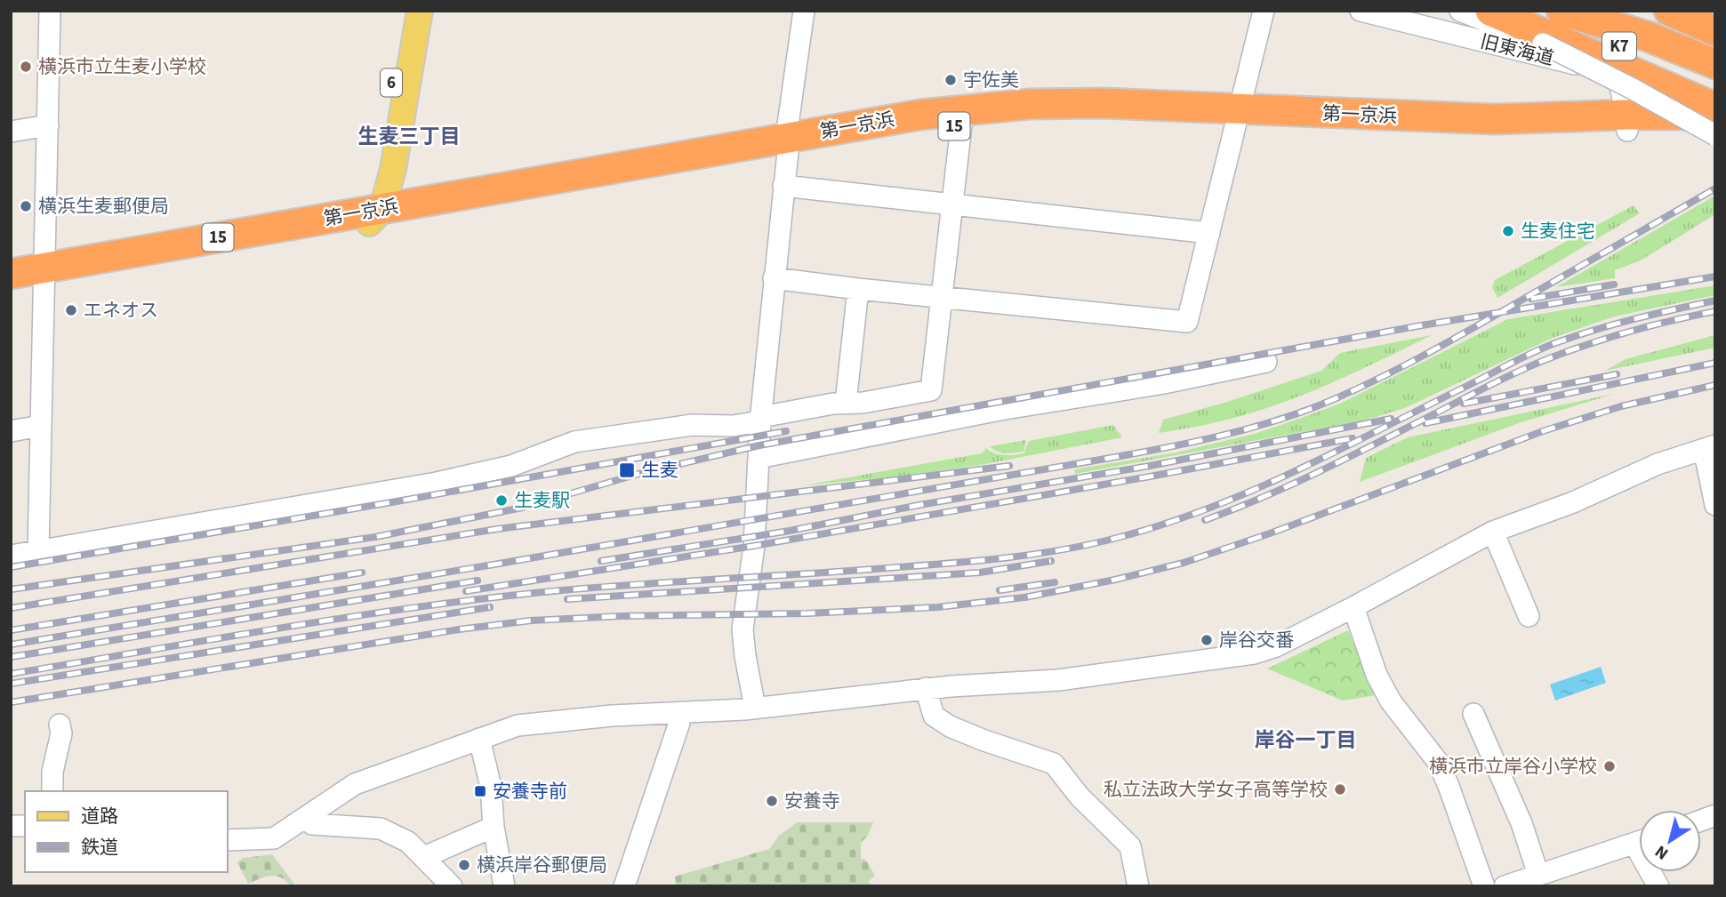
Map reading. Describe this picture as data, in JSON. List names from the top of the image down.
{
  "streets": {
    "highway": ["K7", "第一京浜", "15"],
    "main road": ["6"],
    "street": ["旧東海道"]
  },
  "crossings": [
    ["旧東海道", "第一京浜"],
    ["6", "第一京浜"]
  ],
  "districts": ["生麦三丁目", "岸谷一丁目"],
  "places": {
    "other": [
      "横浜市立生麦小学校",
      "宇佐美",
      "横浜生麦郵便局",
      "生麦住宅",
      "エネオス",
      "生麦駅",
      "岸谷交番",
      "横浜市立岸谷小学校",
      "私立法政大学女子高等学校",
      "安養寺",
      "横浜岸谷郵便局"
    ],
    "transit": ["生麦", "安養寺前"]
  },
  "legend": ["道路", "鉄道"],
  "north": "bottom left"
}
